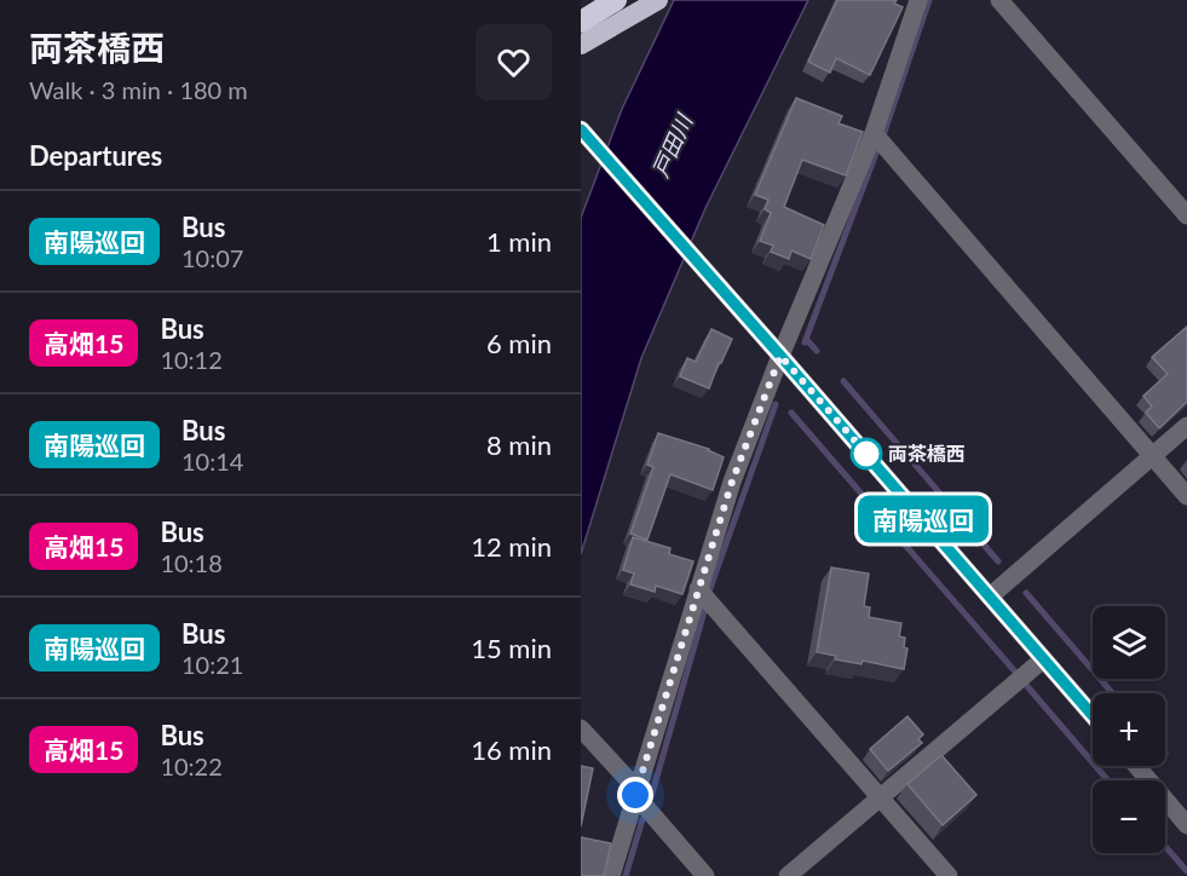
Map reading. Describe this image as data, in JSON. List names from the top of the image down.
{
  "water": ["戸田川"],
  "places": ["両茶橋西"],
  "lines": ["bus line 南陽巡回"],
  "page": {
    "heading": [
      ["両茶橋西", "Walk · 3 min · 180 m"],
      "Departures"
    ],
    "on_map": "南陽巡回",
    "list": [
      {
        "mark": "南陽巡回",
        "name": "Bus",
        "note": "10:07",
        "value": "1 min"
      },
      {
        "mark": "高畑15",
        "name": "Bus",
        "note": "10:12",
        "value": "6 min"
      },
      {
        "mark": "南陽巡回",
        "name": "Bus",
        "note": "10:14",
        "value": "8 min"
      },
      {
        "mark": "高畑15",
        "name": "Bus",
        "note": "10:18",
        "value": "12 min"
      },
      {
        "mark": "南陽巡回",
        "name": "Bus",
        "note": "10:21",
        "value": "15 min"
      },
      {
        "mark": "高畑15",
        "name": "Bus",
        "note": "10:22",
        "value": "16 min"
      }
    ],
    "map_buttons": ["+", "−"]
  }
}
